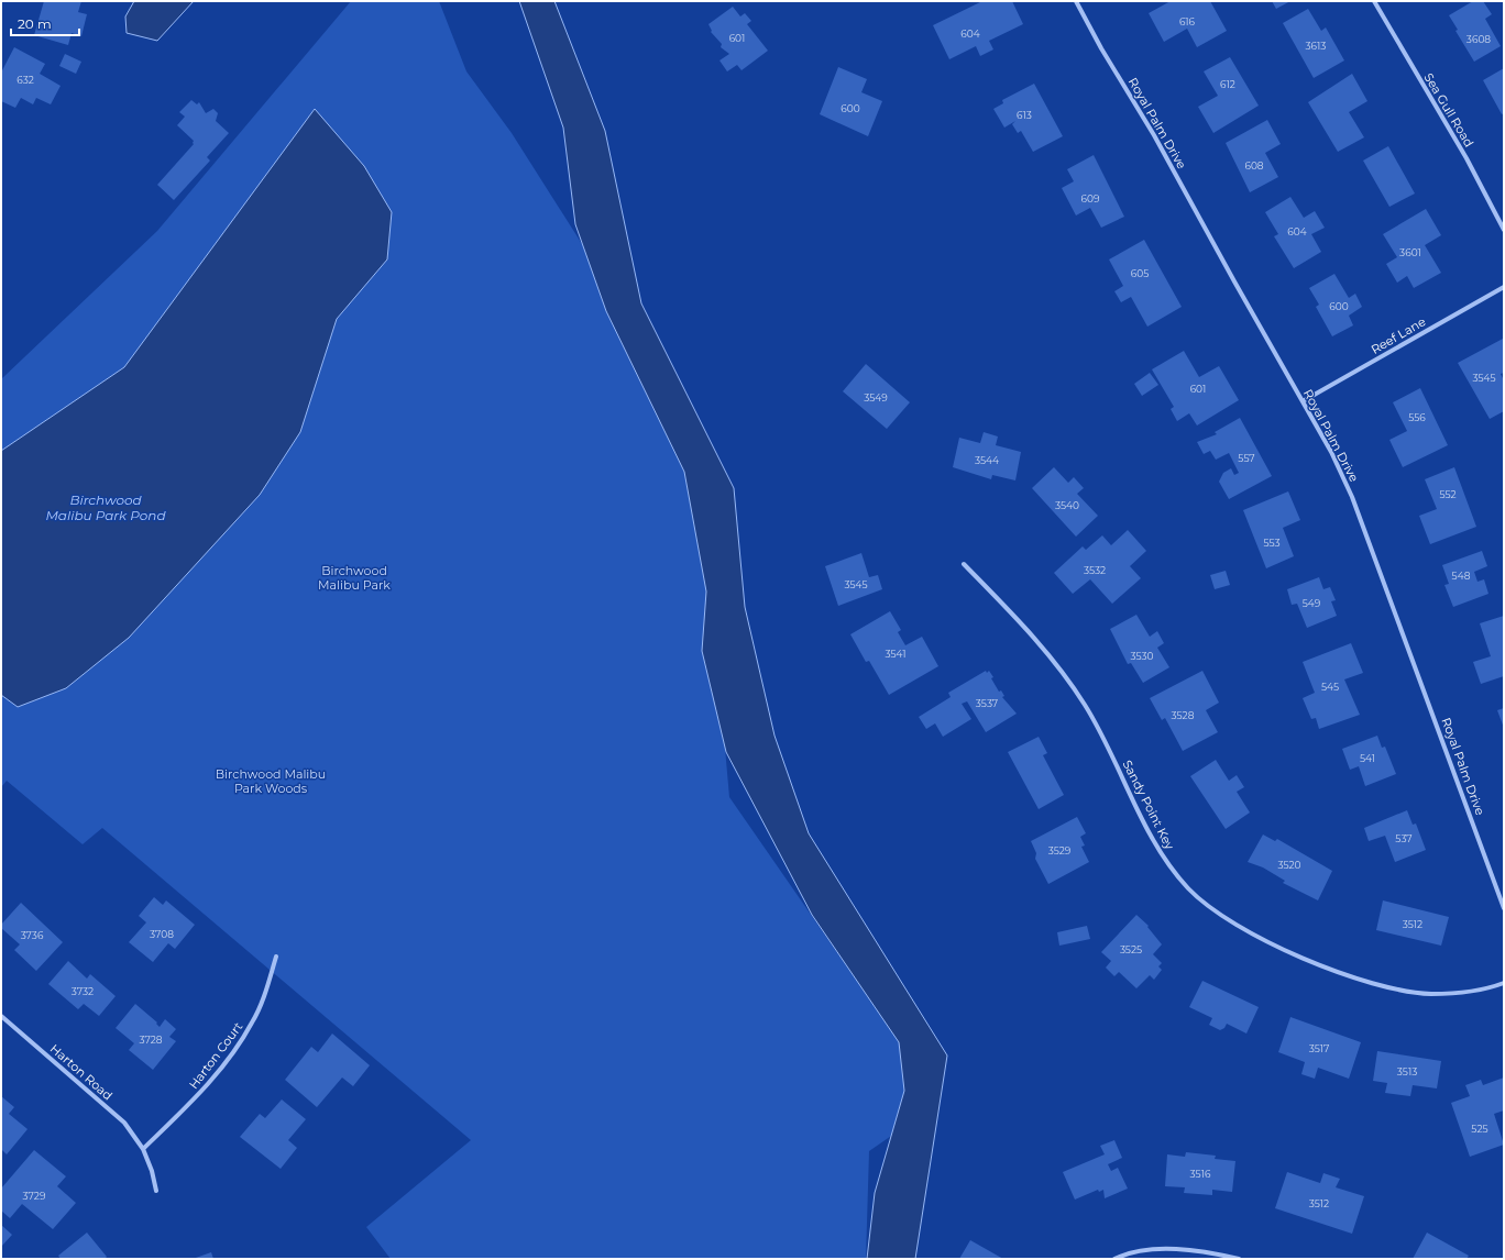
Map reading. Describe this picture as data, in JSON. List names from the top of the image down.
{
  "streets": {
    "street": [
      "Sea Gull Road",
      "Royal Palm Drive",
      "Reef Lane",
      "Sandy Point Key",
      "Harton Court",
      "Harton Road"
    ]
  },
  "crossings": [
    ["Royal Palm Drive", "Reef Lane"],
    ["Harton Court", "Harton Road"]
  ],
  "water": ["Birchwood Malibu Park Pond"],
  "parks": ["Birchwood Malibu Park", "Birchwood Malibu Park Woods"],
  "house_numbers": [
    "616",
    "604",
    "601",
    "3608",
    "3613",
    "632",
    "612",
    "600",
    "613",
    "608",
    "609",
    "604",
    "3601",
    "605",
    "600",
    "3545",
    "601",
    "3549",
    "556",
    "557",
    "3544",
    "552",
    "3540",
    "553",
    "3532",
    "548",
    "3545",
    "549",
    "3541",
    "3530",
    "545",
    "3537",
    "3528",
    "541",
    "537",
    "3529",
    "3520",
    "3512",
    "3708",
    "3736",
    "3525",
    "3732",
    "3728",
    "3517",
    "3513",
    "525",
    "3516",
    "3729",
    "3512"
  ],
  "scale_bar": "20 m"
}
